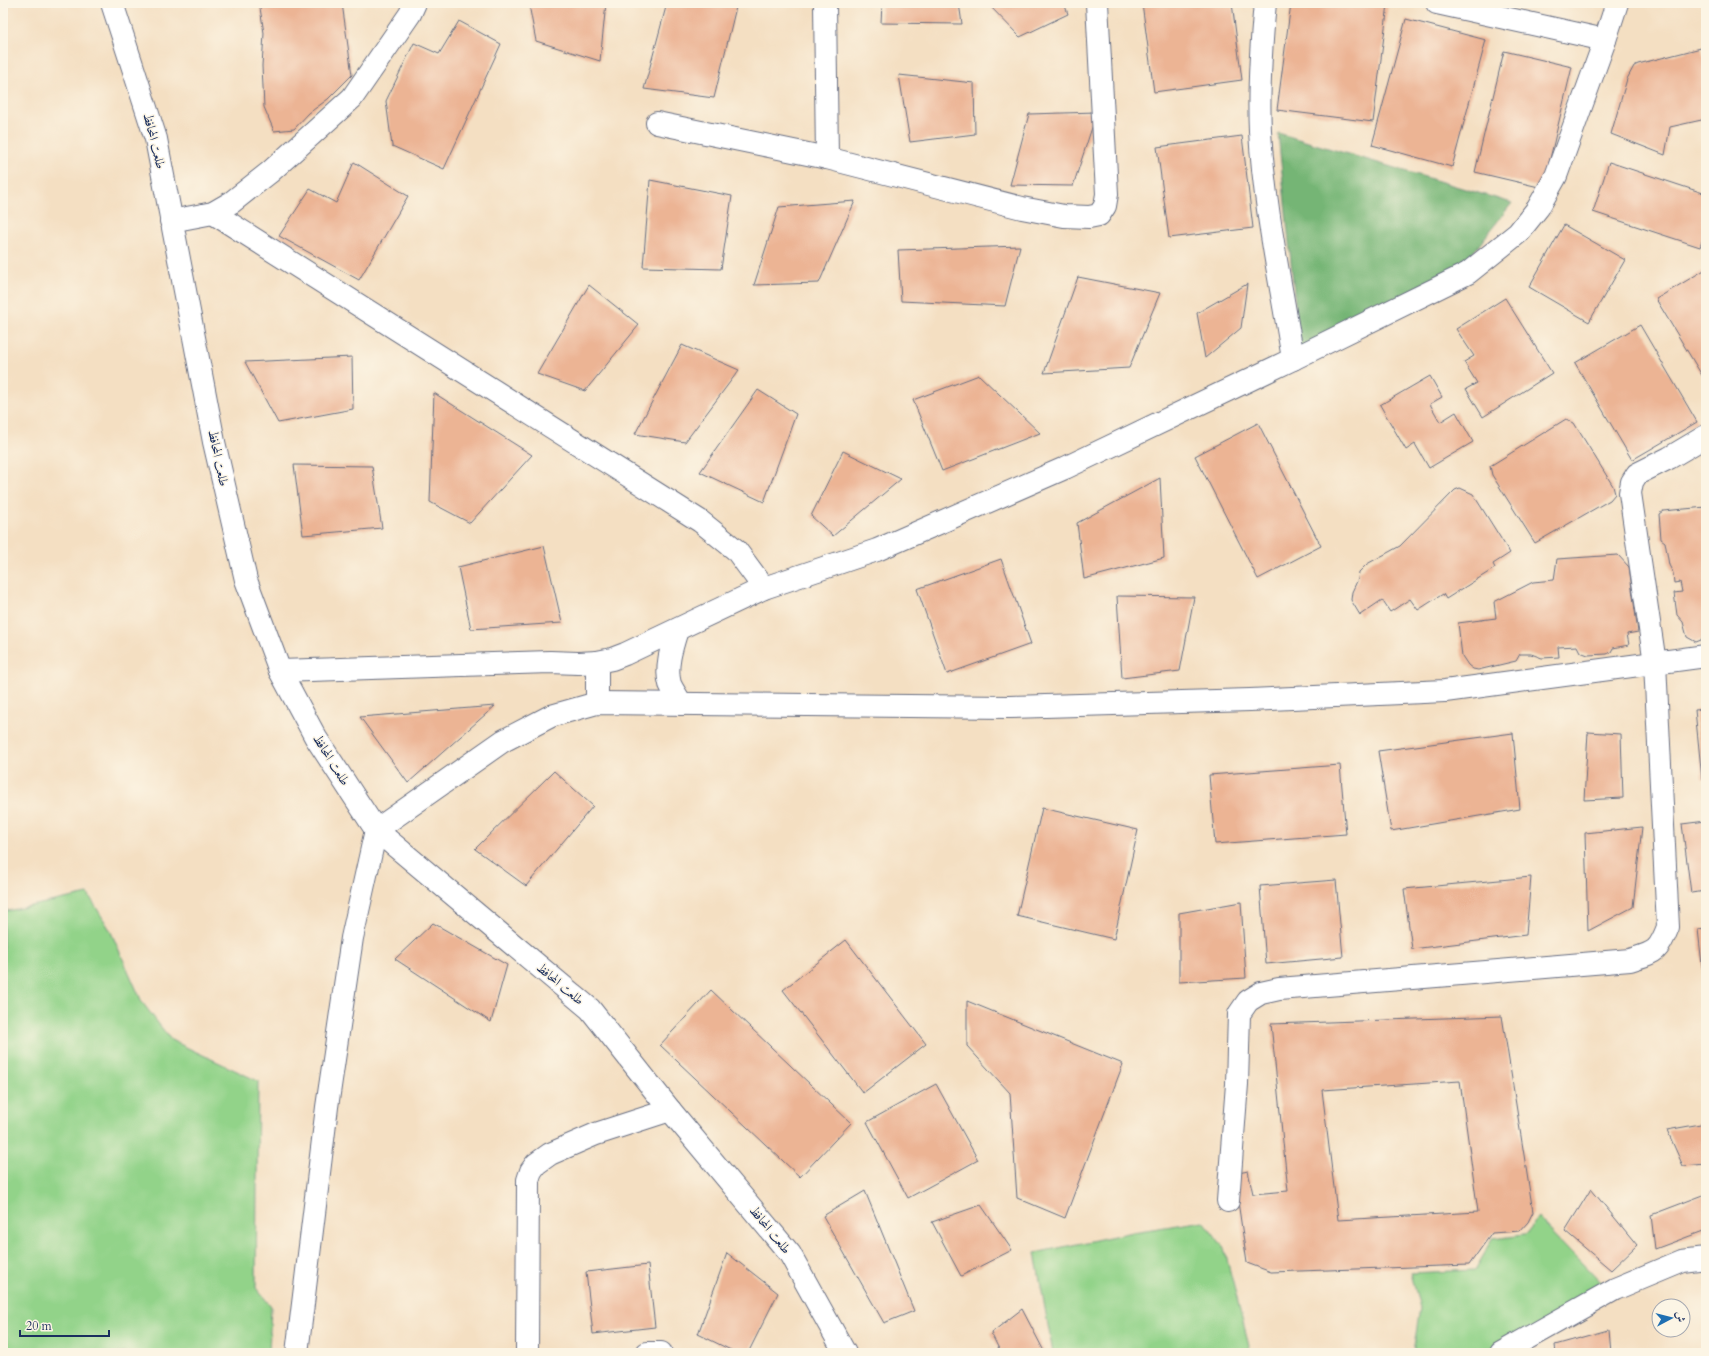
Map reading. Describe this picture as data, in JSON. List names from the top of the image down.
{
  "streets": {
    "street": ["طلعت المحافظ"]
  },
  "scale_bar": "20 m",
  "north": "right"
}
